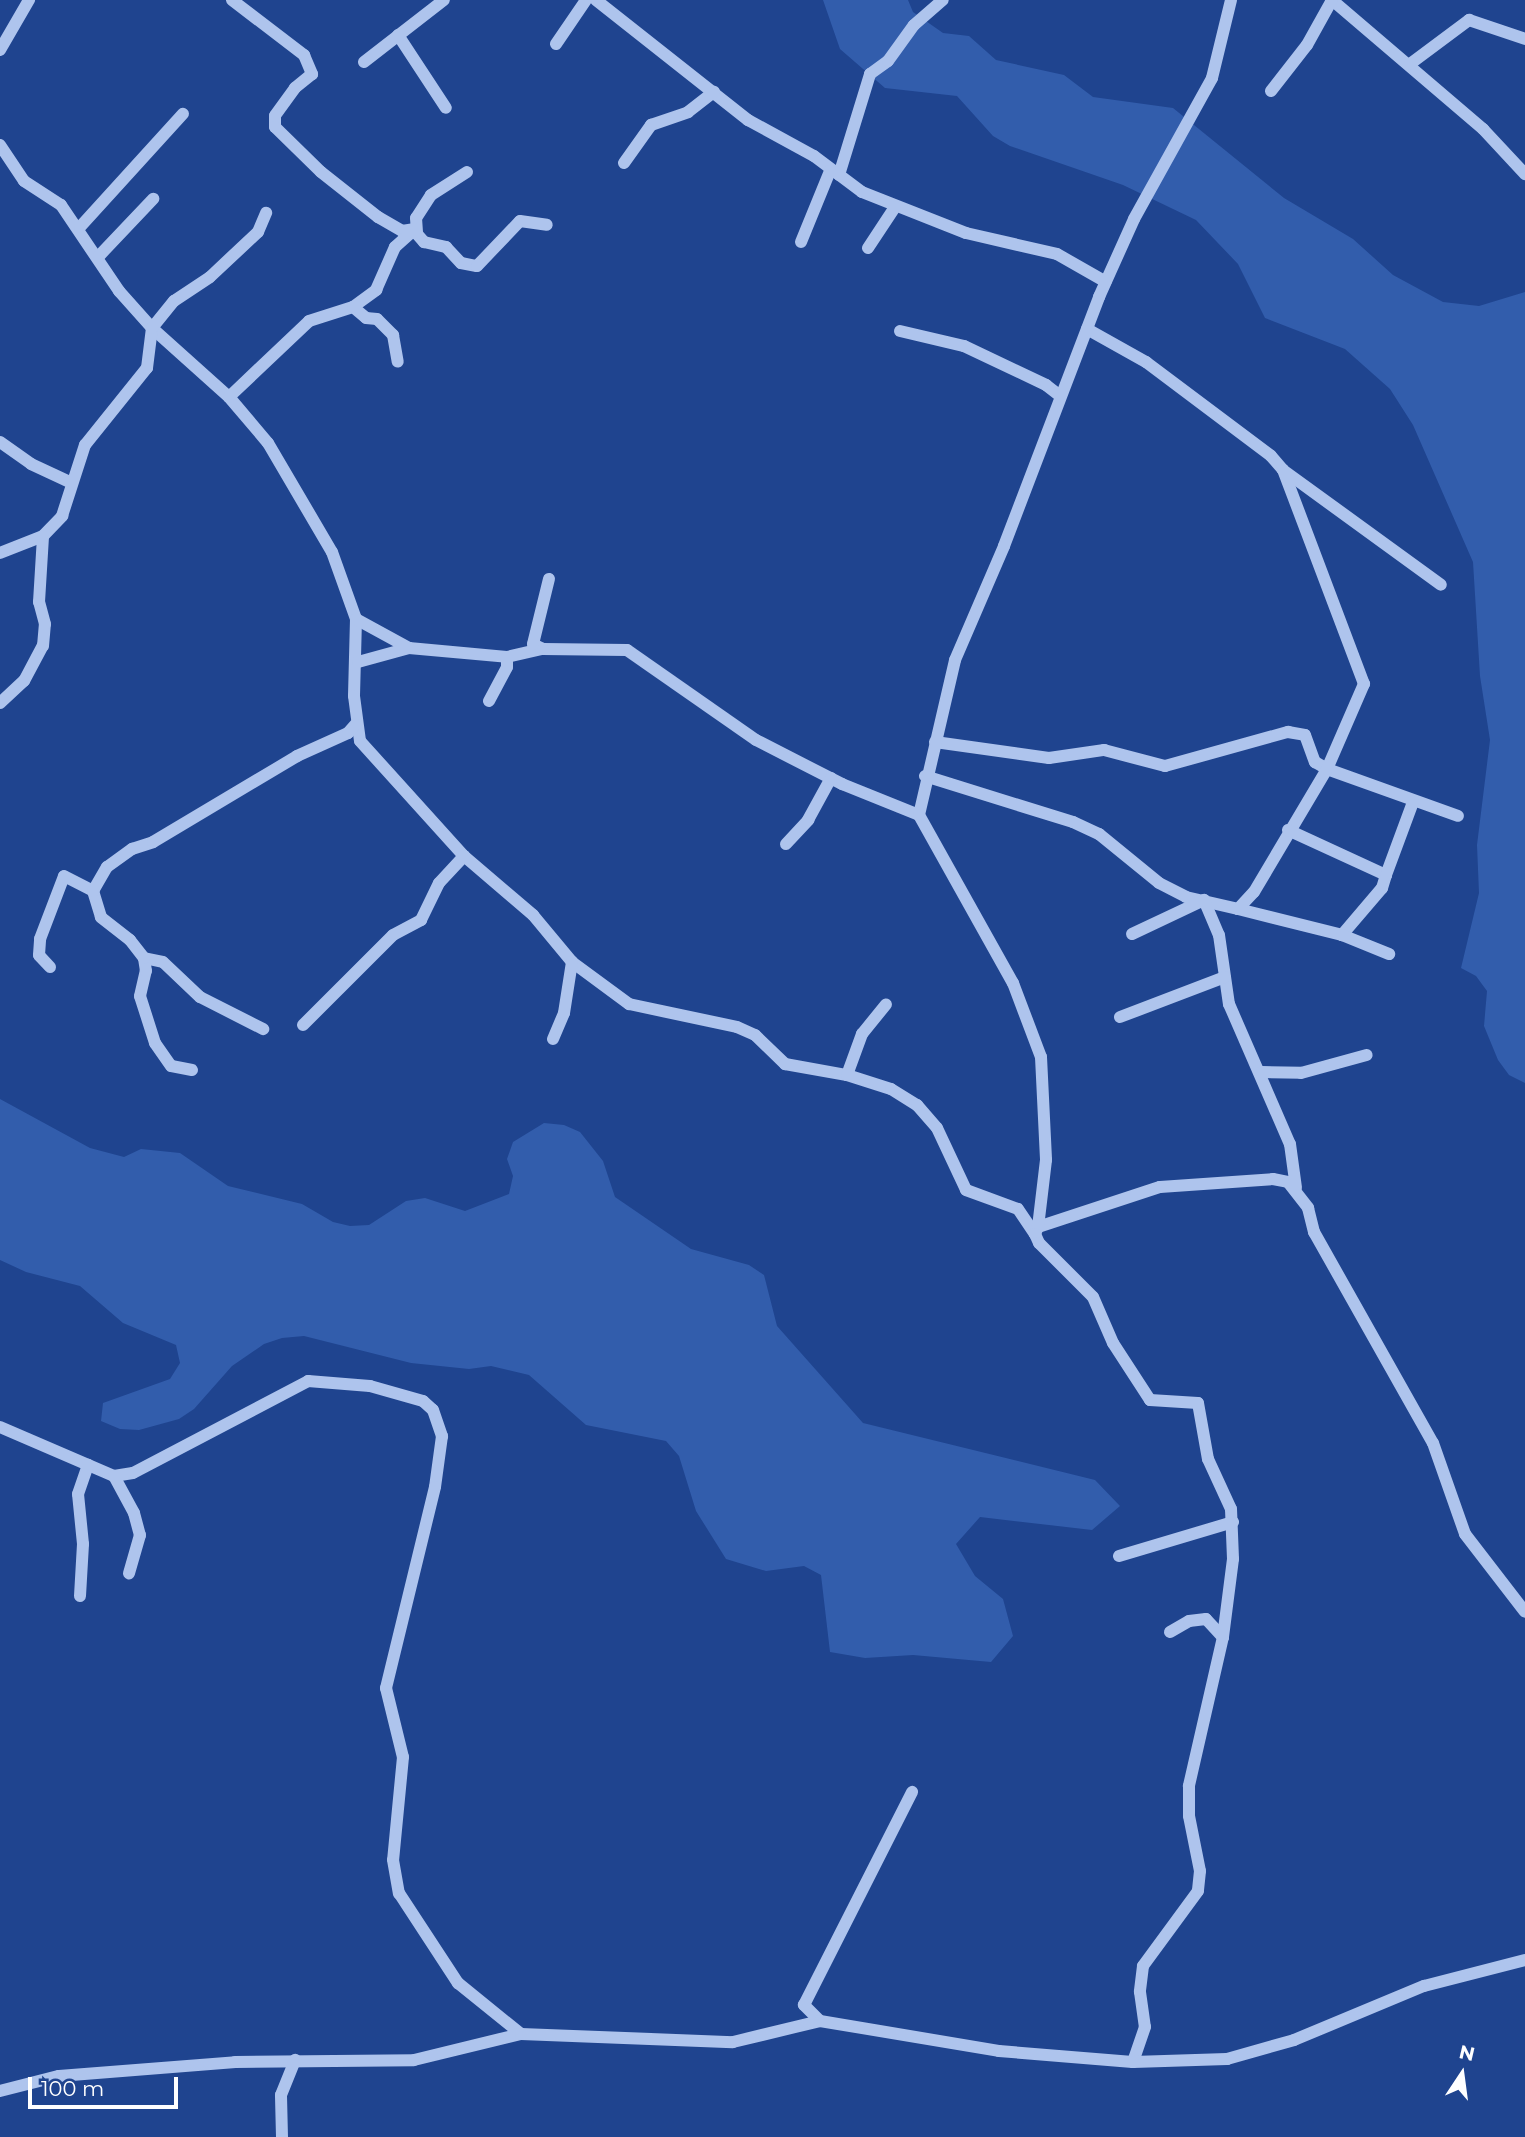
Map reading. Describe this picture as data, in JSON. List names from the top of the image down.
{
  "scale_bar": "100 m",
  "north": "top"
}
